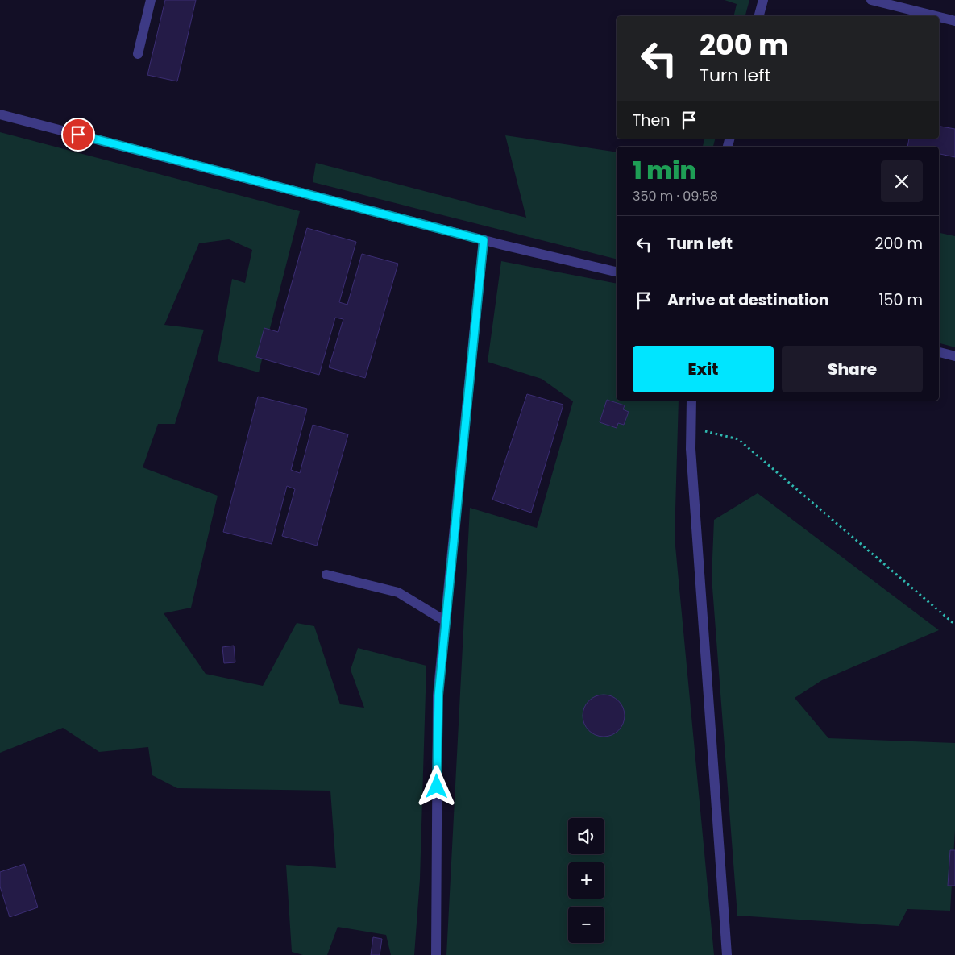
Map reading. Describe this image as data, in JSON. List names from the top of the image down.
{
  "page": {
    "turn": ["200 m", "Turn left"],
    "then": "Then",
    "heading": ["1 min", "350 m · 09:58"],
    "list": [
      {
        "name": "Turn left",
        "value": "200 m"
      },
      {
        "name": "Arrive at destination",
        "value": "150 m"
      }
    ],
    "buttons": ["Exit", "Share"],
    "map_buttons": ["+", "−"]
  }
}
